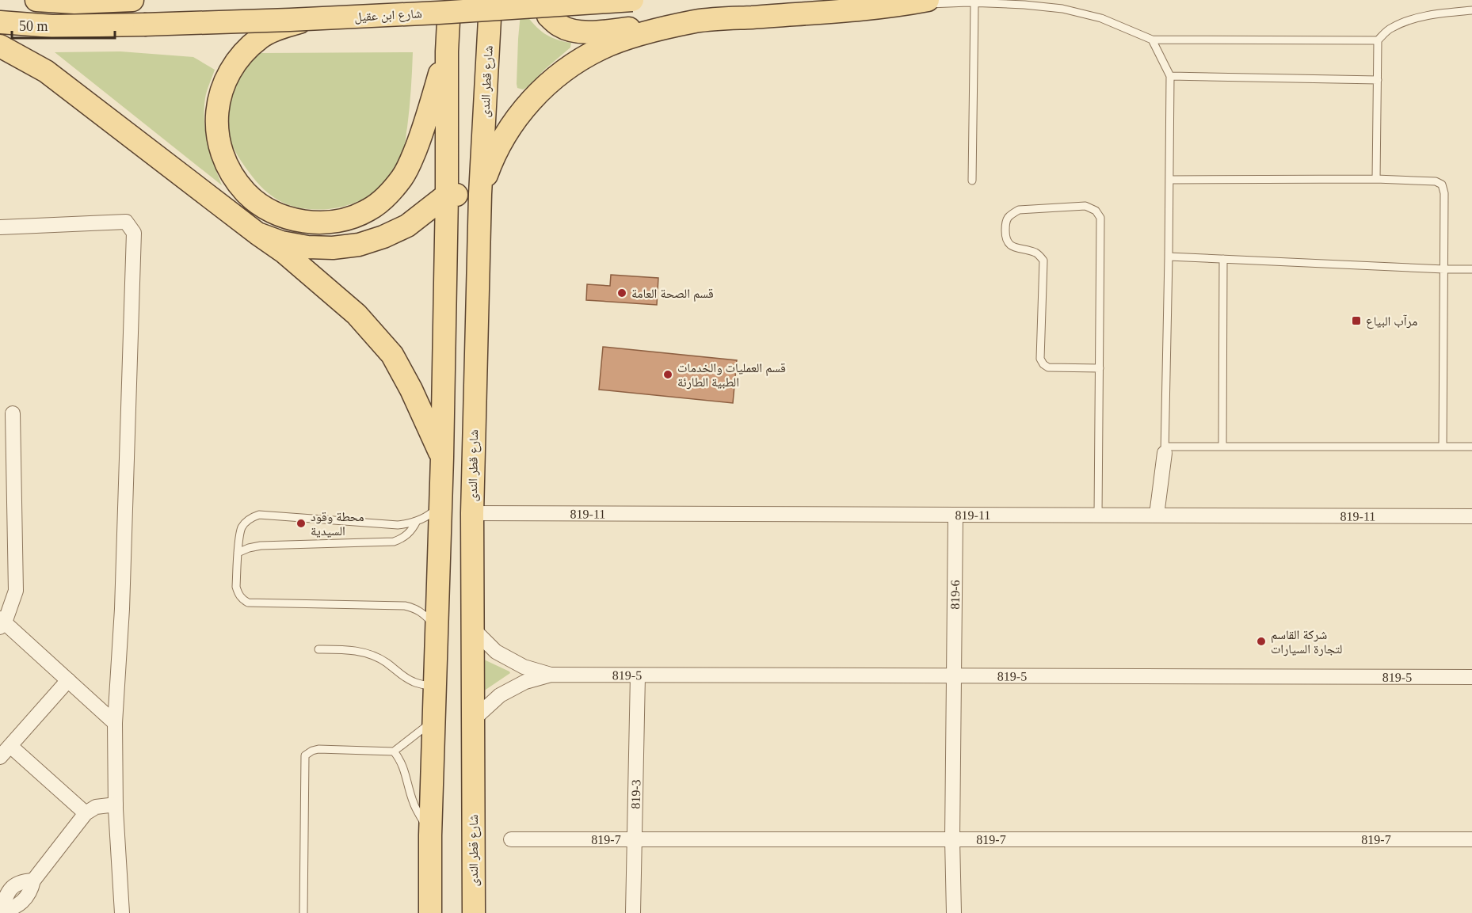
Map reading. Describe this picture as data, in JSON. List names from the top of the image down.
{
  "streets": {
    "main road": ["شارع ابن عقيل", "شارع قطر الندى"],
    "street": [
      "819-11",
      "819-6",
      "819-5",
      "819-3",
      "819-7"
    ]
  },
  "crossings": [
    ["شارع قطر الندى", "819-11"],
    ["شارع قطر الندى", "819-5"],
    ["819-11", "819-6"],
    ["819-6", "819-5"],
    ["819-6", "819-7"],
    ["819-5", "819-3"],
    ["819-3", "819-7"]
  ],
  "places": {
    "other": [
      "قسم الصحة العامة",
      "قسم العمليات والخدمات الطبية الطارئة",
      "محطة وقود السيدية",
      "شركة القاسم لتجارة السيارات"
    ],
    "transit": ["مرآب البياع"]
  },
  "scale_bar": "50 m"
}
